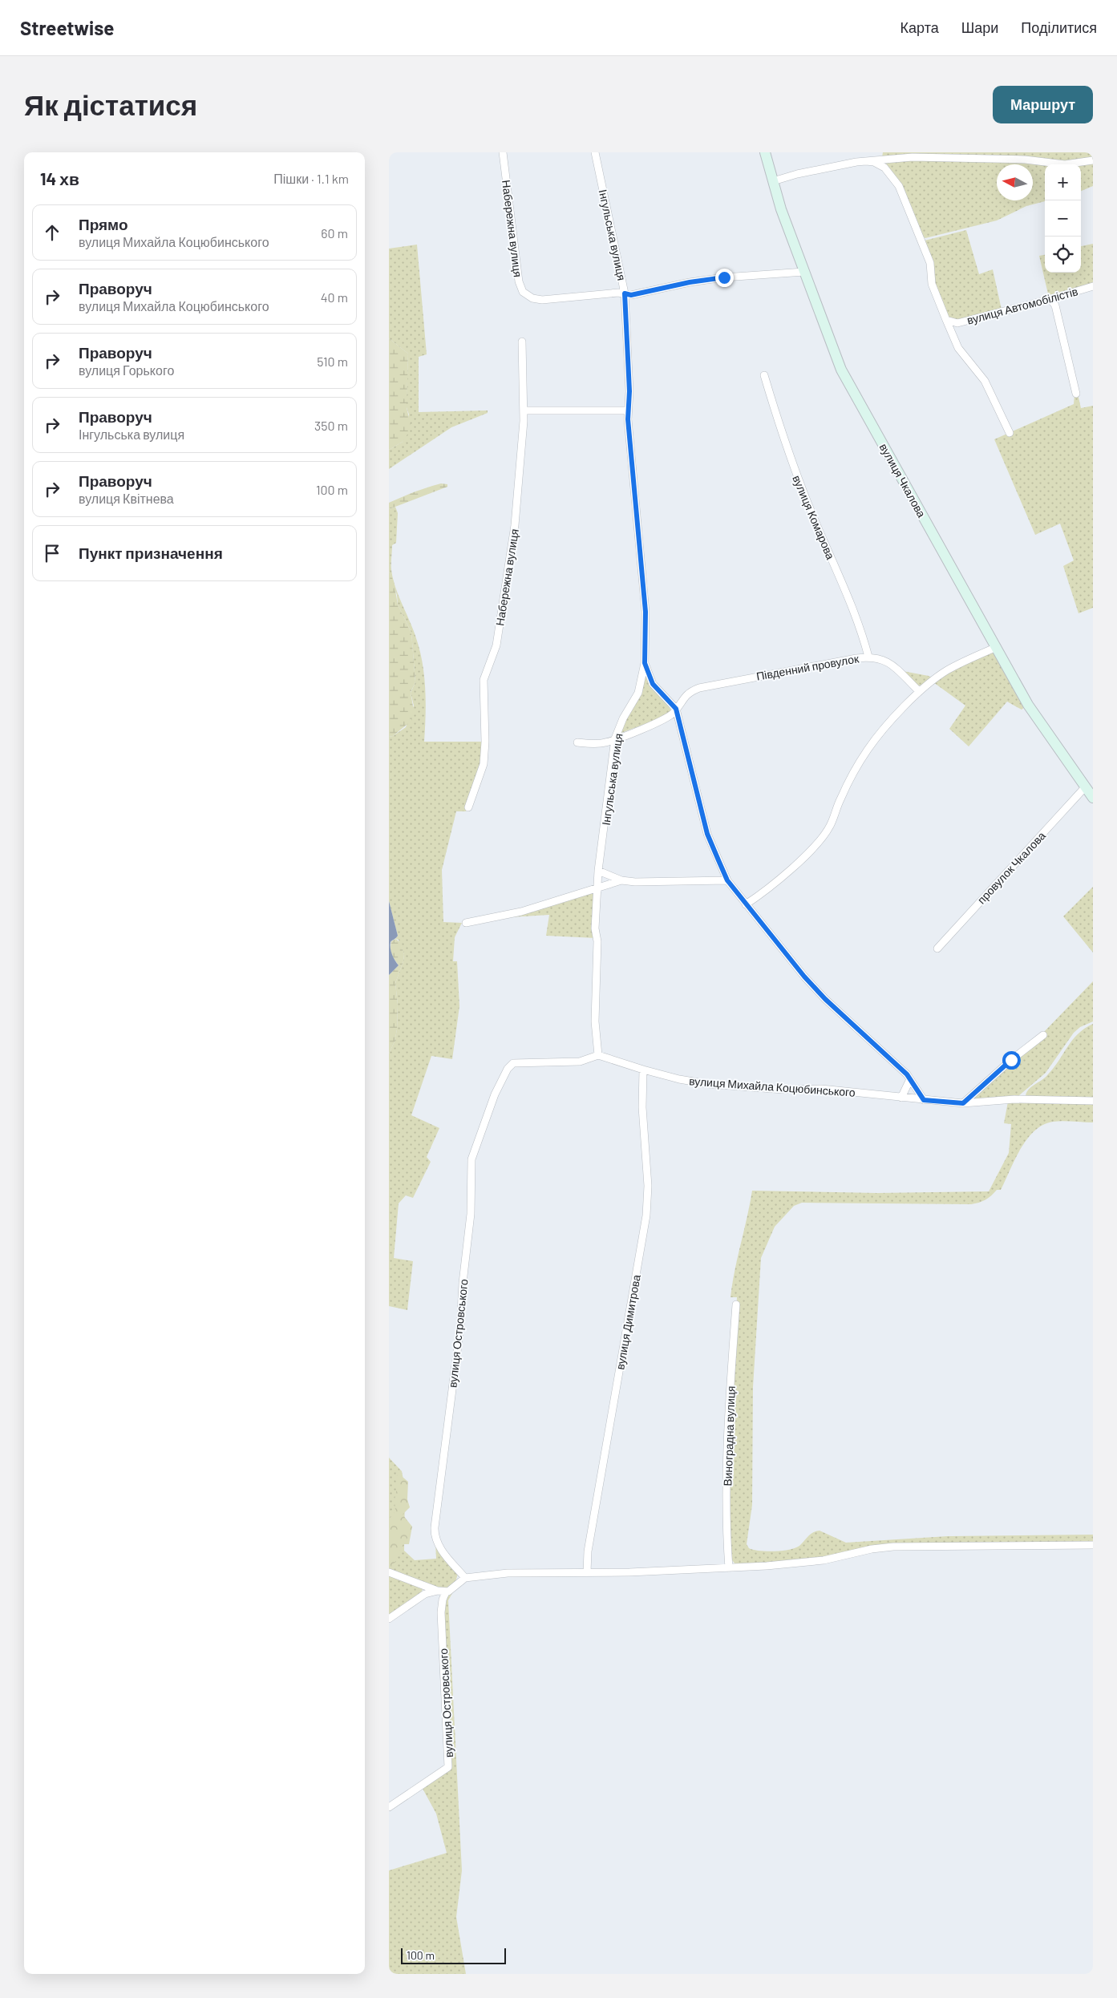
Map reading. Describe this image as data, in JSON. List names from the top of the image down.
{
  "streets": {
    "street": [
      "Набережна вулиця",
      "Інгульська вулиця",
      "вулиця Автомобілістів",
      "вулиця Чкалова",
      "вулиця Комарова",
      "Південний провулок",
      "провулок Чкалова",
      "вулиця Михайла Коцюбинського",
      "вулиця Димитрова",
      "вулиця Островського",
      "Виноградна вулиця"
    ]
  },
  "crossings": [
    ["Набережна вулиця", "Інгульська вулиця"],
    ["Інгульська вулиця", "вулиця Михайла Коцюбинського"],
    ["Інгульська вулиця", "вулиця Островського"],
    ["вулиця Чкалова", "провулок Чкалова"],
    ["вулиця Комарова", "Південний провулок"],
    ["вулиця Михайла Коцюбинського", "вулиця Димитрова"],
    ["вулиця Михайла Коцюбинського", "вулиця Островського"]
  ],
  "scale_bar": "100 m",
  "north": "left",
  "page": {
    "header": "Streetwise",
    "nav": ["Карта", "Шари", "Поділитися"],
    "buttons": "Маршрут",
    "title": "Як дістатися",
    "heading": ["14 хв", "Пішки · 1.1 km"],
    "map_buttons": ["+", "−"],
    "list": [
      ["Прямо", "вулиця Михайла Коцюбинського", "60 m"],
      ["Праворуч", "вулиця Михайла Коцюбинського", "40 m"],
      ["Праворуч", "вулиця Горького", "510 m"],
      ["Праворуч", "Інгульська вулиця", "350 m"],
      ["Праворуч", "вулиця Квітнева", "100 m"],
      "Пункт призначення"
    ],
    "scale": "100 m"
  }
}
